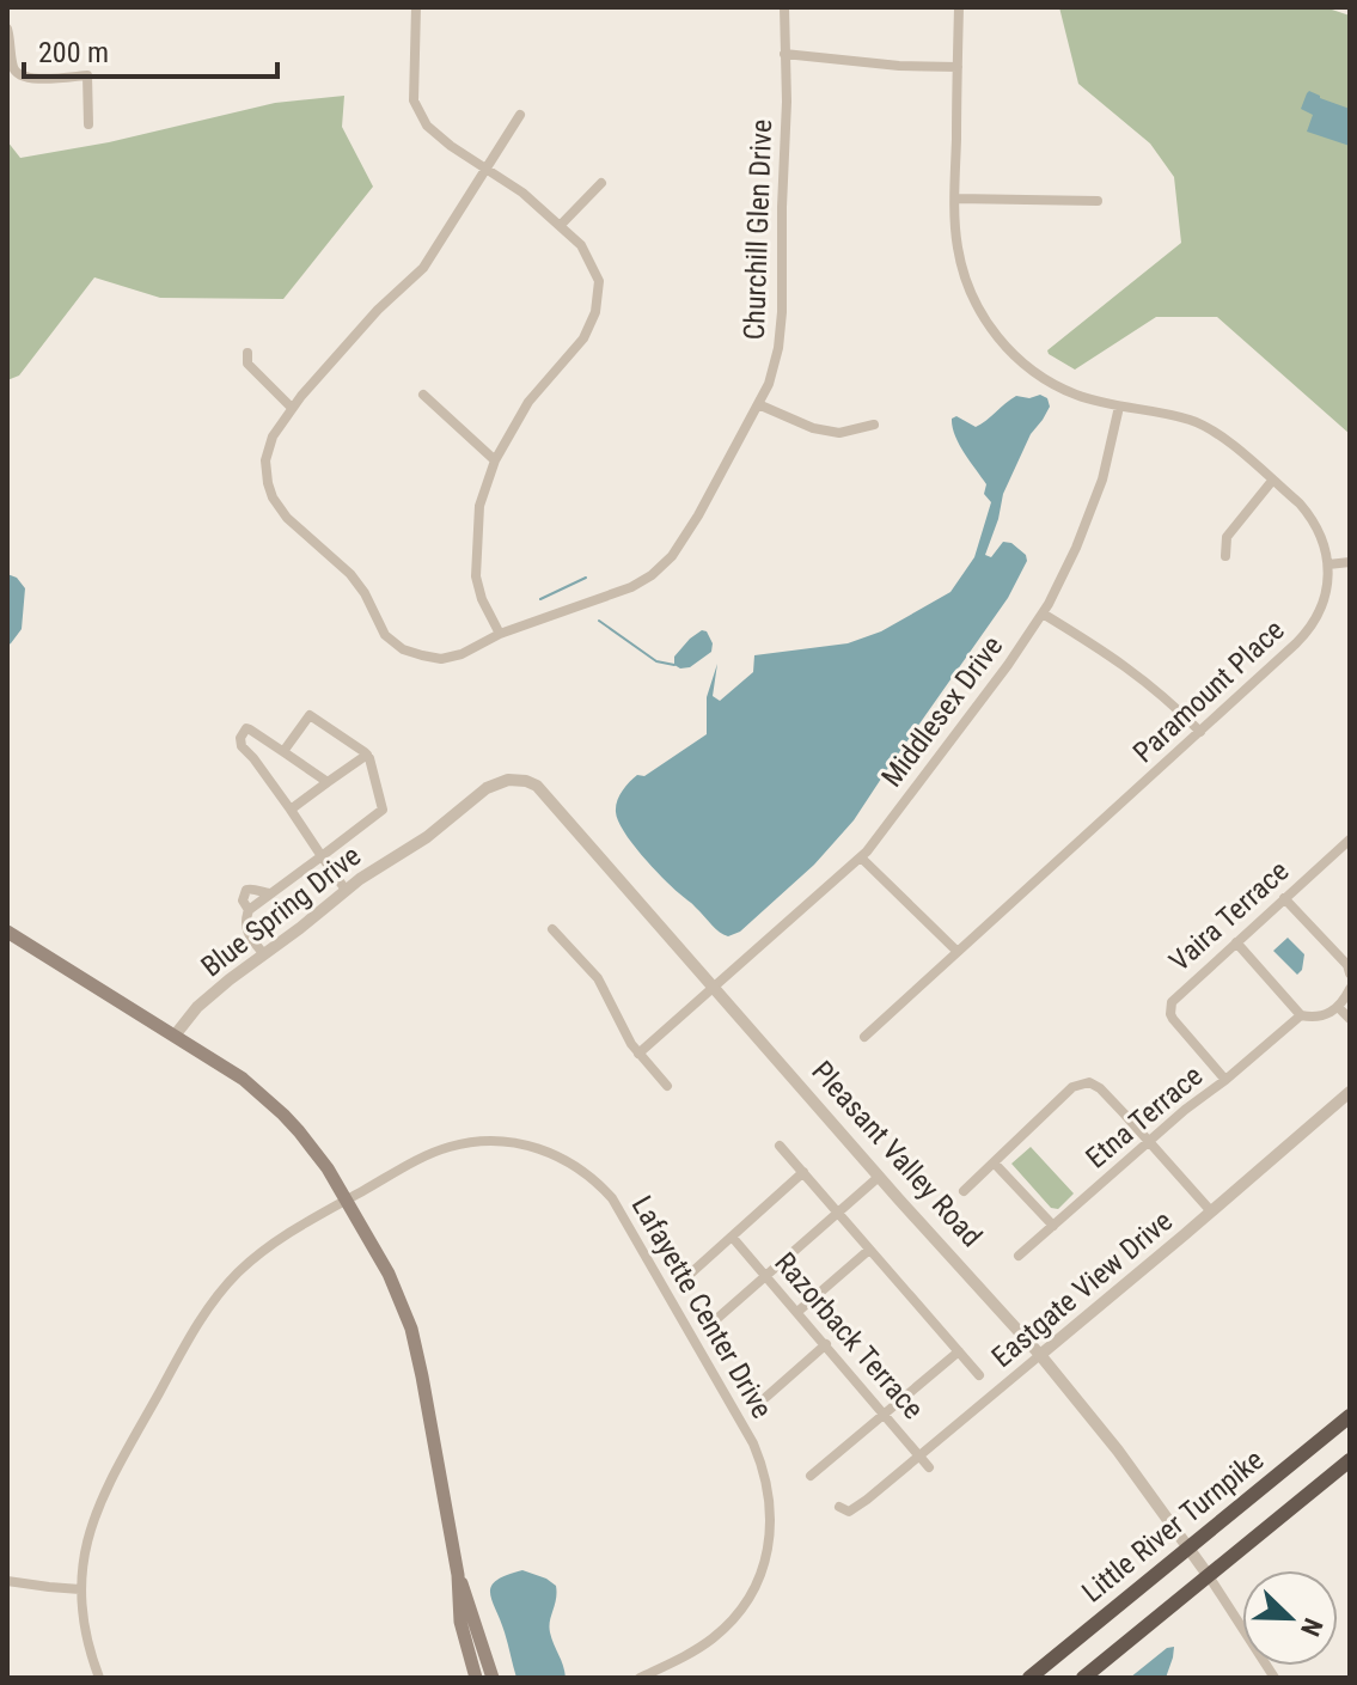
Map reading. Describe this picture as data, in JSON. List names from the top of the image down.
{
  "streets": {
    "highway": ["Little River Turnpike"],
    "street": [
      "Churchill Glen Drive",
      "Paramount Place",
      "Middlesex Drive",
      "Blue Spring Drive",
      "Vaira Terrace",
      "Etna Terrace",
      "Pleasant Valley Road",
      "Eastgate View Drive",
      "Lafayette Center Drive",
      "Razorback Terrace"
    ]
  },
  "crossings": [
    ["Middlesex Drive", "Pleasant Valley Road"],
    ["Blue Spring Drive", "Pleasant Valley Road"],
    ["Vaira Terrace", "Etna Terrace"],
    ["Pleasant Valley Road", "Eastgate View Drive"],
    ["Pleasant Valley Road", "Little River Turnpike"],
    ["Eastgate View Drive", "Razorback Terrace"]
  ],
  "scale_bar": "200 m",
  "north": "bottom right"
}
